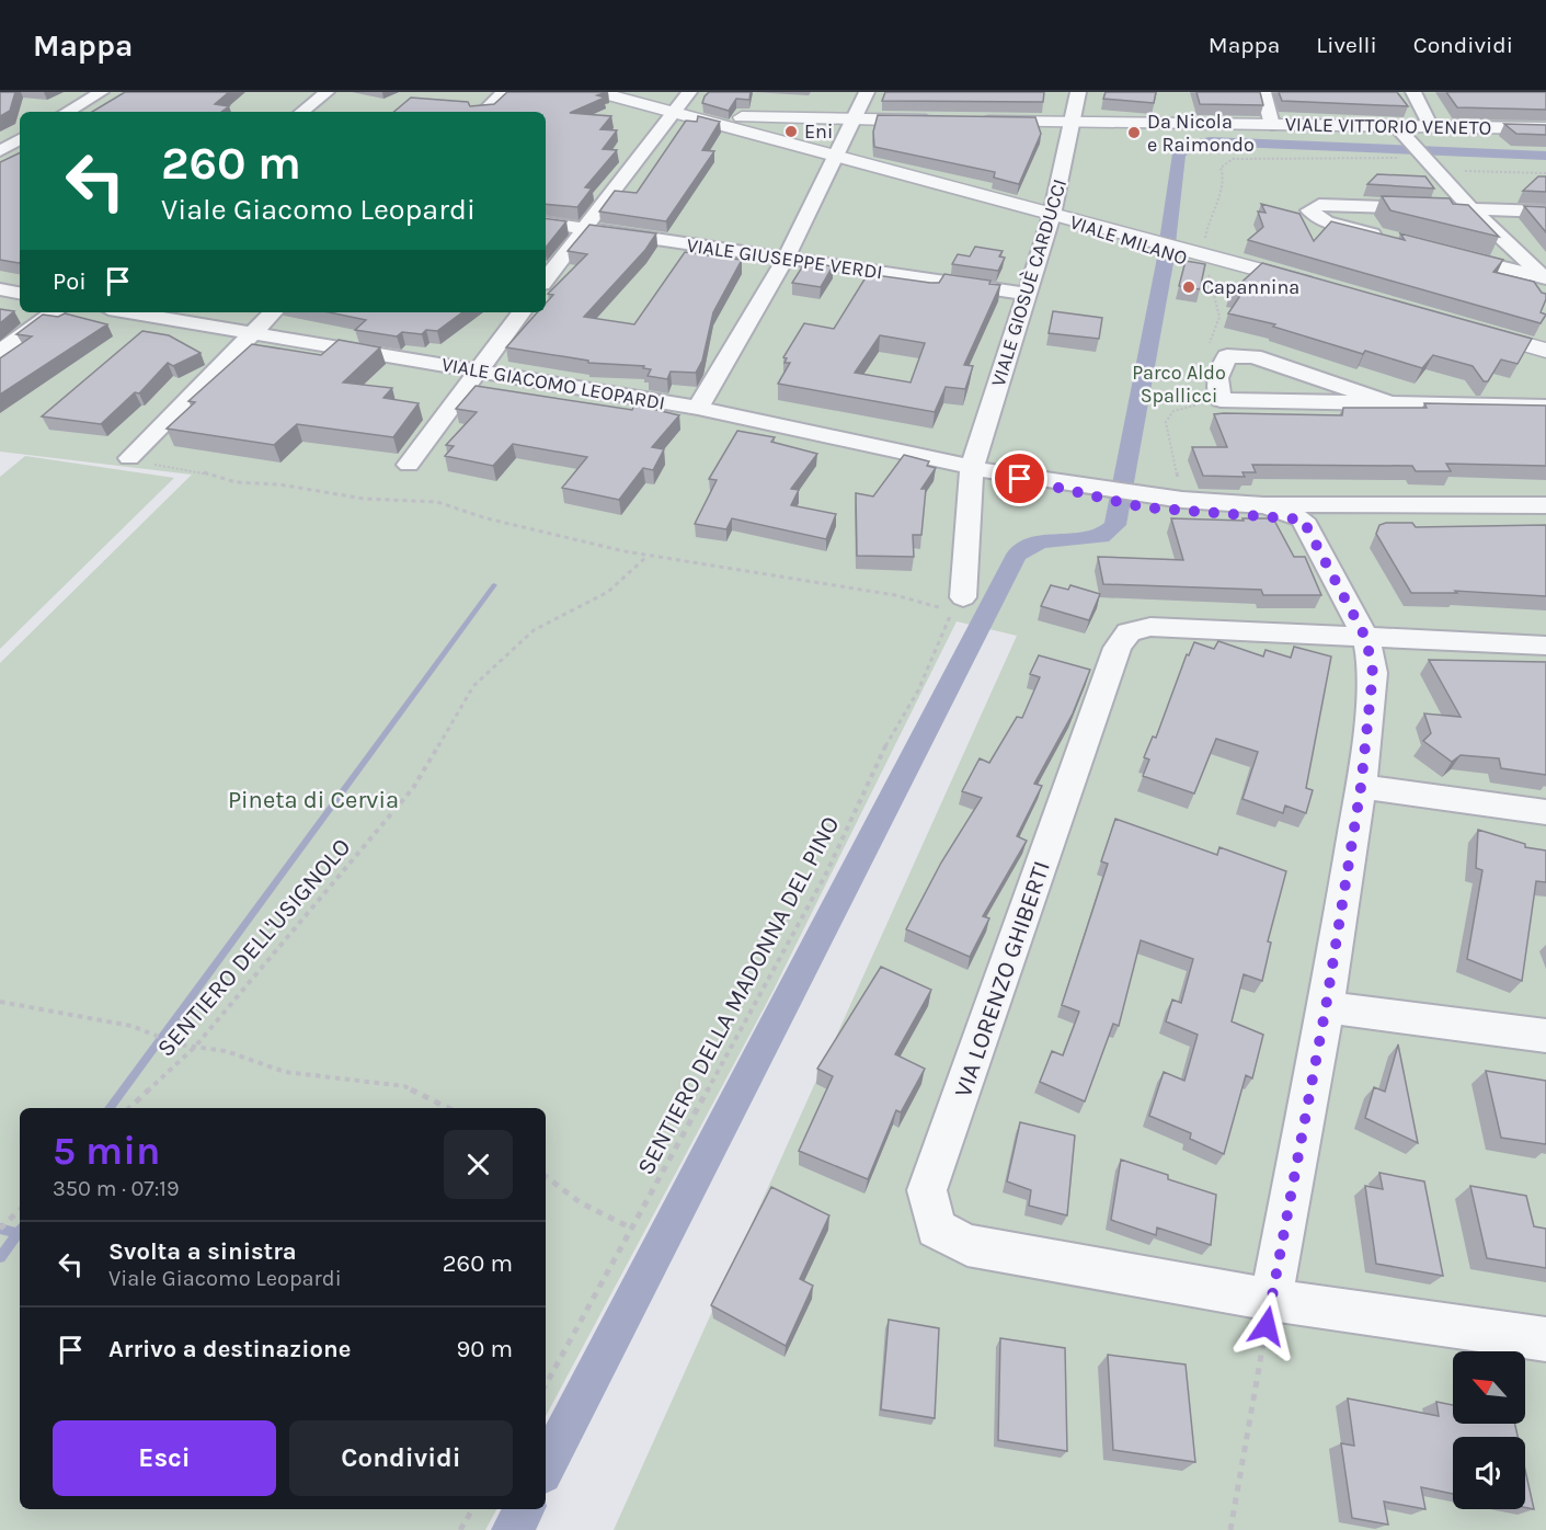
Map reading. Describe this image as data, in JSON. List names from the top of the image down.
{
  "streets": {
    "street": [
      "VIALE VITTORIO VENETO",
      "VIALE MILANO",
      "VIALE GIUSEPPE VERDI",
      "VIALE GIOSUÈ CARDUCCI",
      "VIALE GIACOMO LEOPARDI",
      "VIA LORENZO GHIBERTI"
    ],
    "path": ["SENTIERO DELL'USIGNOLO", "SENTIERO DELLA MADONNA DEL PINO"]
  },
  "crossings": [
    ["VIALE VITTORIO VENETO", "VIALE GIOSUÈ CARDUCCI"],
    ["VIALE MILANO", "VIALE GIOSUÈ CARDUCCI"],
    ["VIALE GIUSEPPE VERDI", "VIALE GIOSUÈ CARDUCCI"],
    ["VIALE GIOSUÈ CARDUCCI", "VIALE GIACOMO LEOPARDI"],
    ["VIALE GIOSUÈ CARDUCCI", "SENTIERO DELLA MADONNA DEL PINO"]
  ],
  "parks": ["Parco Aldo Spallicci", "Pineta di Cervia"],
  "places": ["Eni", "Da Nicola e Raimondo", "Capannina"],
  "north": "top left",
  "page": {
    "header": "Mappa",
    "nav": ["Mappa", "Livelli", "Condividi"],
    "turn": ["260 m", "Viale Giacomo Leopardi"],
    "then": "Poi",
    "heading": ["5 min", "350 m · 07:19"],
    "list": [
      {
        "name": "Svolta a sinistra",
        "note": "Viale Giacomo Leopardi",
        "value": "260 m"
      },
      {
        "name": "Arrivo a destinazione",
        "value": "90 m"
      }
    ],
    "buttons": ["Esci", "Condividi"]
  }
}
